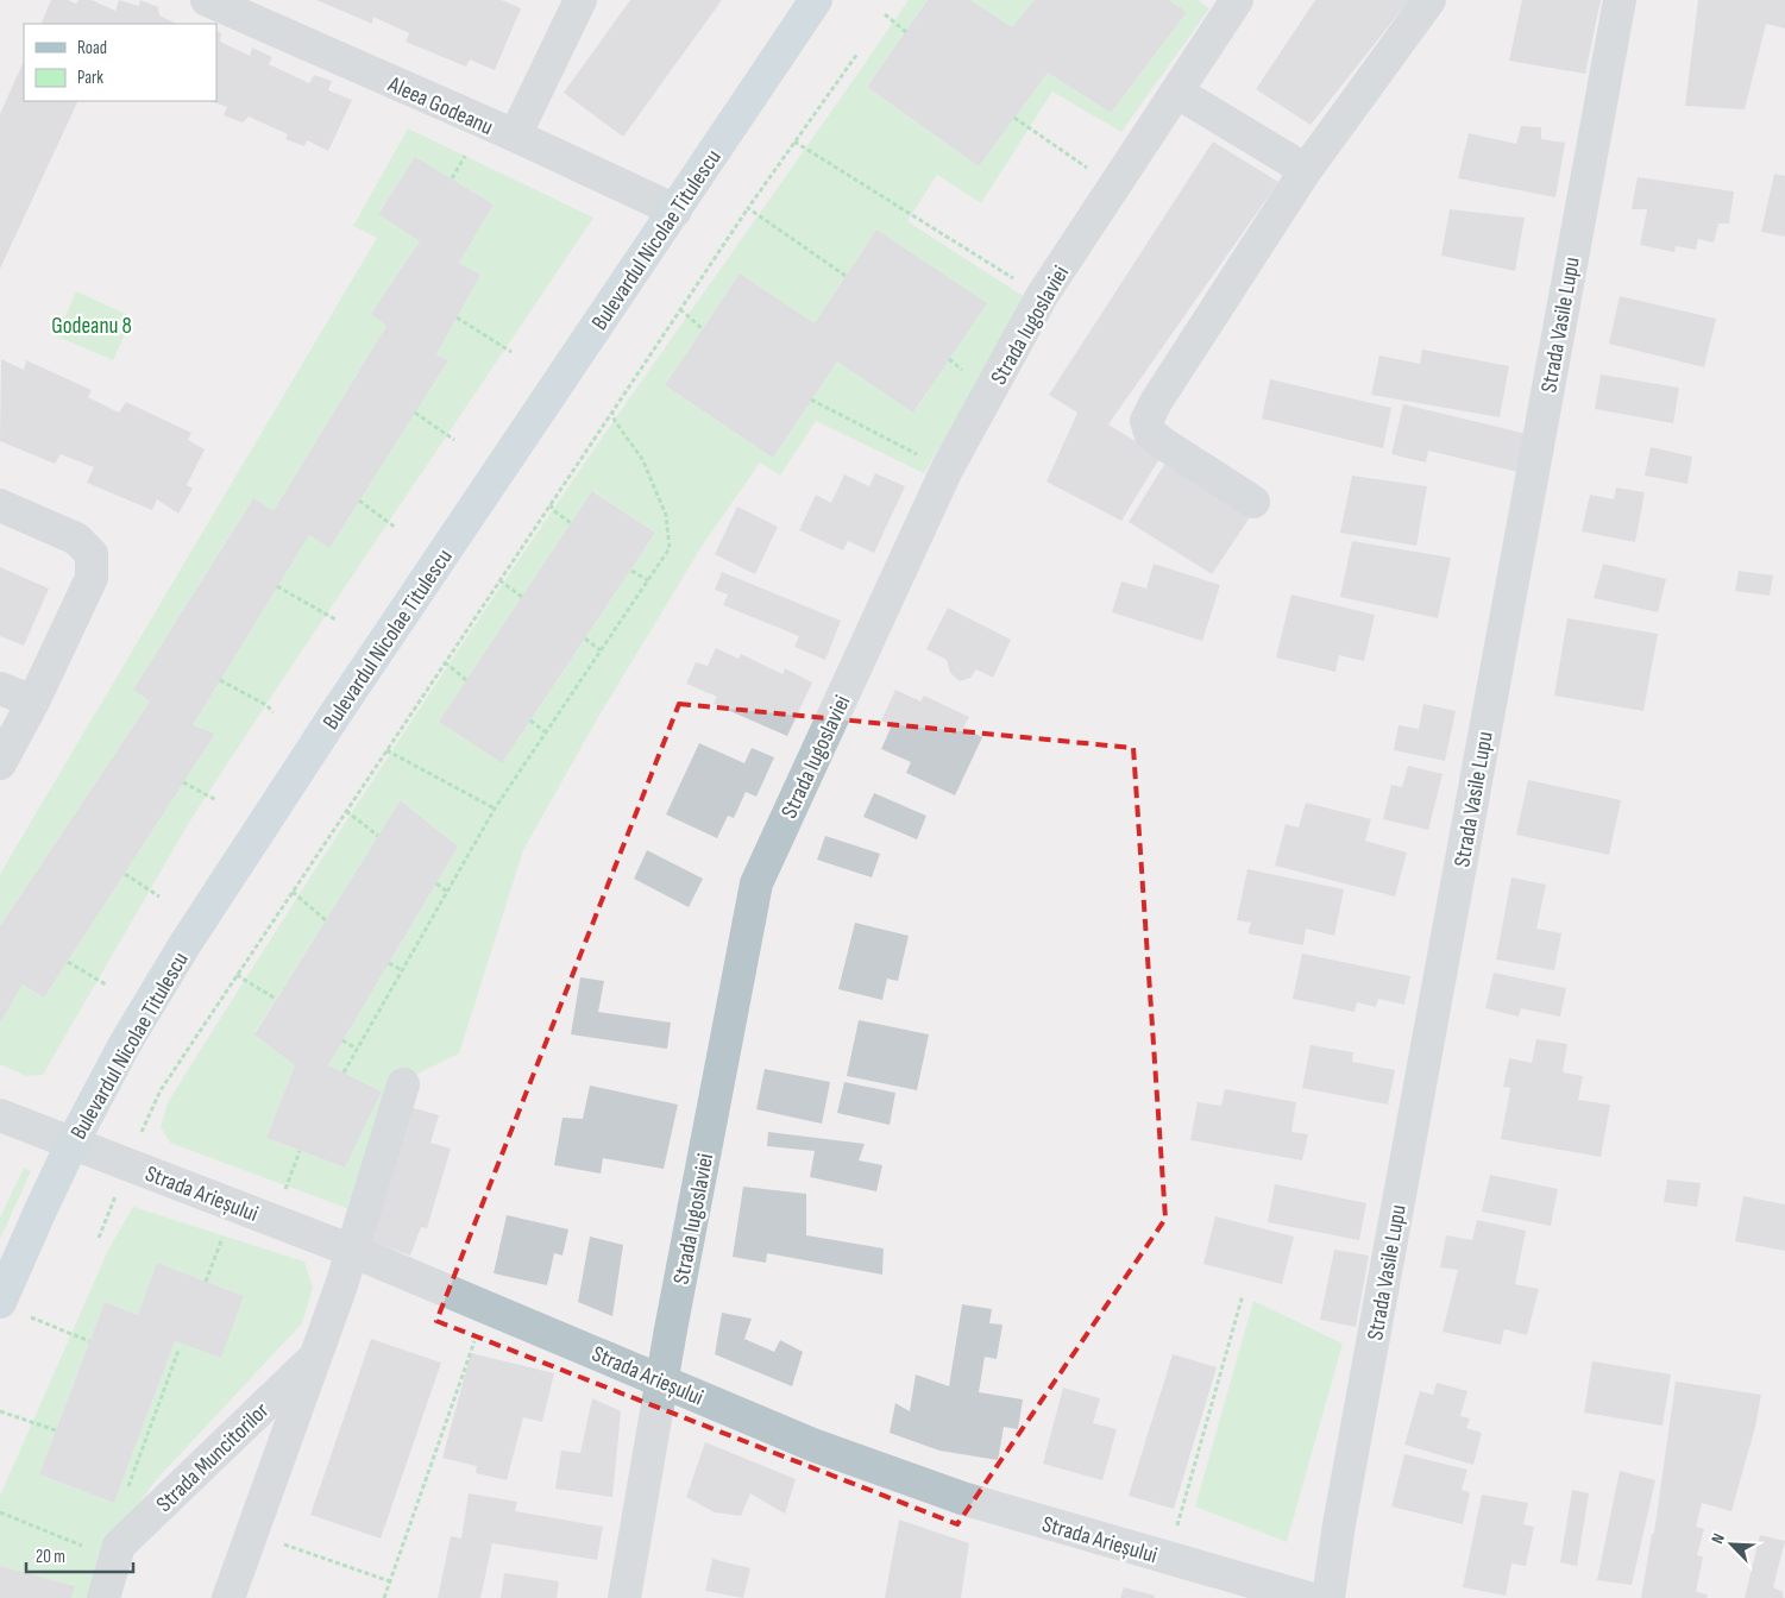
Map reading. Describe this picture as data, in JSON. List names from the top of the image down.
{
  "streets": {
    "main road": ["Bulevardul Nicolae Titulescu"],
    "street": [
      "Aleea Godeanu",
      "Strada Iugoslaviei",
      "Strada Vasile Lupu",
      "Strada Arieșului",
      "Strada Muncitorilor"
    ]
  },
  "crossings": [
    ["Aleea Godeanu", "Bulevardul Nicolae Titulescu"],
    ["Bulevardul Nicolae Titulescu", "Strada Arieșului"],
    ["Strada Iugoslaviei", "Strada Arieșului"],
    ["Strada Arieșului", "Strada Muncitorilor"]
  ],
  "parks": ["Godeanu 8"],
  "legend": ["Road", "Park"],
  "scale_bar": "20 m",
  "north": "top left"
}
